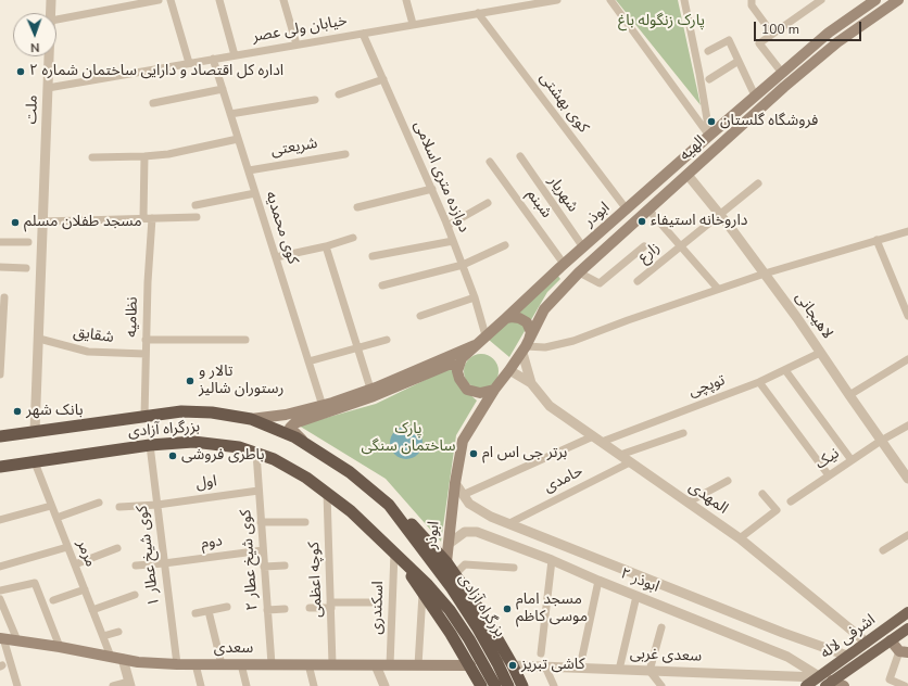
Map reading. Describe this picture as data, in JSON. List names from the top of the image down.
{
  "streets": {
    "highway": ["بزرگراه آزادی"],
    "main road": [
      "الهیه",
      "ابوذر",
      "اشرفی لاله",
      "سعدی"
    ],
    "street": [
      "خیابان ولی عصر",
      "کوی بهشتی",
      "ملت",
      "شریعتی",
      "دوازده متری اسلامی",
      "شهریار",
      "شبنم",
      "کوی محمدیه",
      "زارع",
      "لاهیجانی",
      "نظامیه",
      "شقایق",
      "توپچی",
      "نیک",
      "حامدی",
      "اول",
      "المهدی",
      "دوم",
      "مرمر",
      "کوی شیخ عطار ۱",
      "کوی شیخ عطار ۲",
      "کوچه اعظمی",
      "ابوذر ۲",
      "اسکندری",
      "سعدی غربی"
    ]
  },
  "crossings": [
    ["خیابان ولی عصر", "کوی بهشتی"],
    ["خیابان ولی عصر", "ملت"],
    ["خیابان ولی عصر", "دوازده متری اسلامی"],
    ["خیابان ولی عصر", "کوی محمدیه"],
    ["کوی بهشتی", "ابوذر"],
    ["ملت", "شقایق"],
    ["ملت", "بزرگراه آزادی"],
    ["شریعتی", "کوی محمدیه"],
    ["الهیه", "ابوذر"],
    ["الهیه", "لاهیجانی"],
    ["الهیه", "المهدی"],
    ["دوازده متری اسلامی", "ابوذر"],
    ["شهریار", "ابوذر"],
    ["شبنم", "ابوذر"],
    ["ابوذر", "بزرگراه آزادی"],
    ["ابوذر", "المهدی"],
    ["ابوذر", "ابوذر ۲"],
    ["زارع", "لاهیجانی"],
    ["لاهیجانی", "توپچی"],
    ["لاهیجانی", "نیک"],
    ["نظامیه", "شقایق"],
    ["نظامیه", "بزرگراه آزادی"],
    ["توپچی", "المهدی"],
    ["بزرگراه آزادی", "مرمر"],
    ["بزرگراه آزادی", "کوی شیخ عطار ۱"],
    ["بزرگراه آزادی", "کوی شیخ عطار ۲"],
    ["بزرگراه آزادی", "کوچه اعظمی"],
    ["بزرگراه آزادی", "اسکندری"],
    ["بزرگراه آزادی", "سعدی"],
    ["بزرگراه آزادی", "سعدی غربی"],
    ["حامدی", "المهدی"],
    ["اول", "کوی شیخ عطار ۱"],
    ["اول", "کوی شیخ عطار ۲"],
    ["المهدی", "اشرفی لاله"],
    ["دوم", "کوی شیخ عطار ۱"],
    ["دوم", "کوی شیخ عطار ۲"],
    ["مرمر", "سعدی"],
    ["کوی شیخ عطار ۱", "سعدی"],
    ["کوی شیخ عطار ۲", "سعدی"],
    ["کوچه اعظمی", "سعدی"],
    ["ابوذر ۲", "اشرفی لاله"],
    ["ابوذر ۲", "سعدی غربی"],
    ["اسکندری", "سعدی"],
    ["اشرفی لاله", "سعدی غربی"]
  ],
  "parks": ["پارک زنگوله باغ", "پارک ساختمان سنگی"],
  "places": [
    "اداره کل اقتصاد و دارایی ساختمان شماره ۲",
    "فروشگاه گلستان",
    "داروخانه استیفاء",
    "مسجد طفلان مسلم",
    "تالار و رستوران شالیز",
    "بانک شهر",
    "برتر جی اس ام",
    "باطری فروشی",
    "مسجد امام موسی کاظم",
    "کاشی تبریز"
  ],
  "scale_bar": "100 m",
  "north": "bottom"
}
